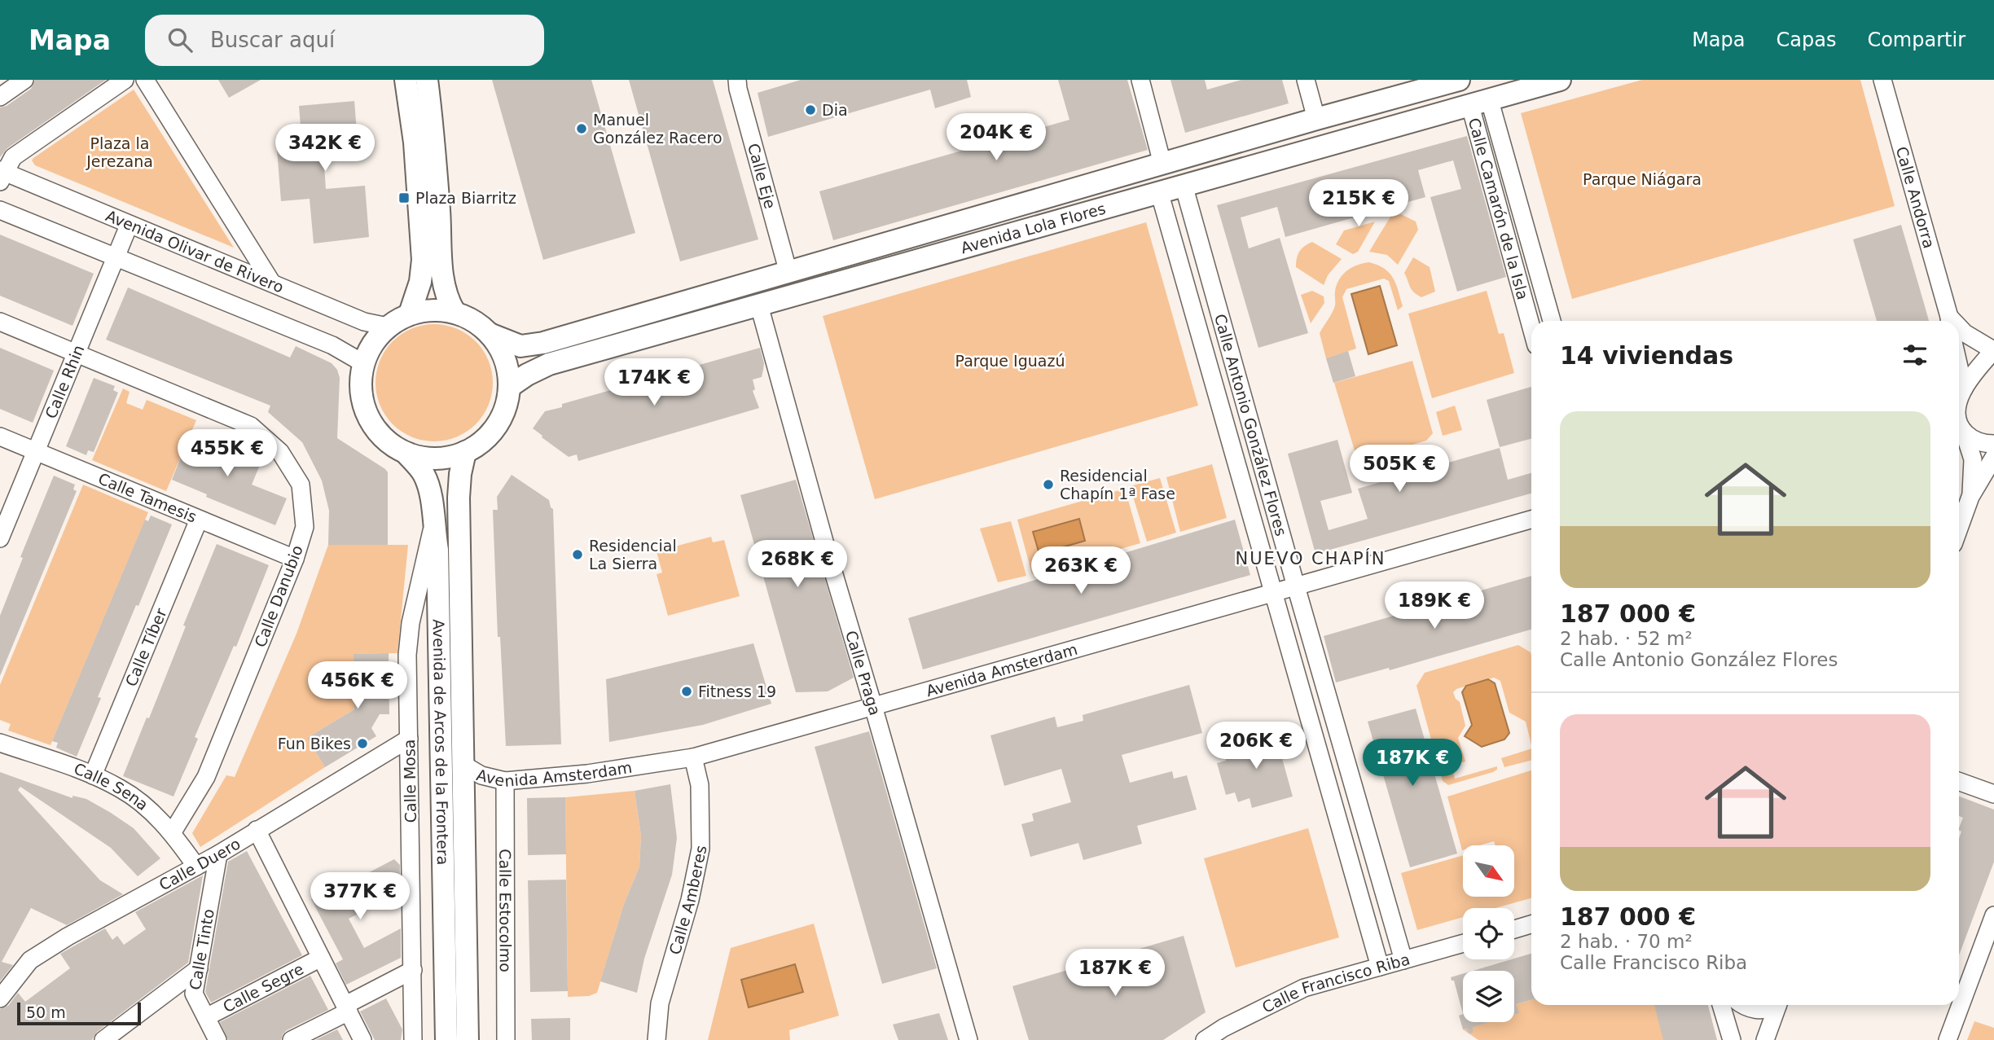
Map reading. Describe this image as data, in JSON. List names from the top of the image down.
{
  "streets": {
    "main road": ["Avenida Lola Flores", "Avenida de Arcos de la Frontera"],
    "street": [
      "Calle Eje",
      "Calle Andorra",
      "Calle Camarón de la Isla",
      "Avenida Olivar de Rivero",
      "Calle Rhin",
      "Calle Antonio González Flores",
      "Calle Tamesis",
      "Calle Danubio",
      "Calle Tíber",
      "Avenida Amsterdam",
      "Calle Praga",
      "Calle Mosa",
      "Calle Sena",
      "Calle Duero",
      "Calle Amberes",
      "Calle Estocolmo",
      "Calle Tinto",
      "Calle Francisco Riba",
      "Calle Segre"
    ]
  },
  "crossings": [
    ["Calle Eje", "Avenida Lola Flores"],
    ["Calle Camarón de la Isla", "Avenida Lola Flores"],
    ["Avenida Lola Flores", "Avenida Olivar de Rivero"],
    ["Avenida Lola Flores", "Calle Antonio González Flores"],
    ["Avenida Lola Flores", "Calle Praga"],
    ["Avenida Lola Flores", "Avenida de Arcos de la Frontera"],
    ["Avenida Olivar de Rivero", "Calle Rhin"],
    ["Avenida Olivar de Rivero", "Avenida de Arcos de la Frontera"],
    ["Calle Rhin", "Calle Tamesis"],
    ["Calle Rhin", "Calle Danubio"],
    ["Calle Antonio González Flores", "Avenida Amsterdam"],
    ["Calle Antonio González Flores", "Calle Francisco Riba"],
    ["Calle Tamesis", "Calle Danubio"],
    ["Calle Tamesis", "Calle Tíber"],
    ["Calle Danubio", "Calle Sena"],
    ["Calle Tíber", "Calle Sena"],
    ["Avenida Amsterdam", "Calle Praga"],
    ["Avenida Amsterdam", "Avenida de Arcos de la Frontera"],
    ["Avenida Amsterdam", "Calle Amberes"],
    ["Avenida Amsterdam", "Calle Estocolmo"],
    ["Avenida de Arcos de la Frontera", "Calle Mosa"],
    ["Calle Mosa", "Calle Duero"],
    ["Calle Sena", "Calle Duero"],
    ["Calle Duero", "Calle Tinto"],
    ["Calle Tinto", "Calle Segre"]
  ],
  "districts": ["NUEVO CHAPÍN"],
  "parks": ["Plaza la Jerezana", "Parque Niágara", "Parque Iguazú"],
  "places": {
    "other": [
      "Dia",
      "Manuel González Racero",
      "Residencial Chapín 1ª Fase",
      "Residencial La Sierra",
      "Fitness 19",
      "Fun Bikes"
    ],
    "transit": ["Plaza Biarritz"]
  },
  "scale_bar": "50 m",
  "north": "bottom right",
  "page": {
    "header": "Mapa",
    "search": "Buscar aquí",
    "nav": ["Mapa", "Capas", "Compartir"],
    "price": [
      "204K €",
      "342K €",
      "215K €",
      "174K €",
      "455K €",
      "505K €",
      "268K €",
      "263K €",
      "189K €",
      "456K €",
      "206K €",
      "187K €",
      "377K €",
      "187K €"
    ],
    "heading": "14 viviendas",
    "list": [
      {
        "name": "187 000 €",
        "note": "2 hab. · 52 m² · Calle Antonio González Flores"
      },
      {
        "name": "187 000 €",
        "note": "2 hab. · 70 m² · Calle Francisco Riba"
      }
    ],
    "scale": "50 m"
  }
}
